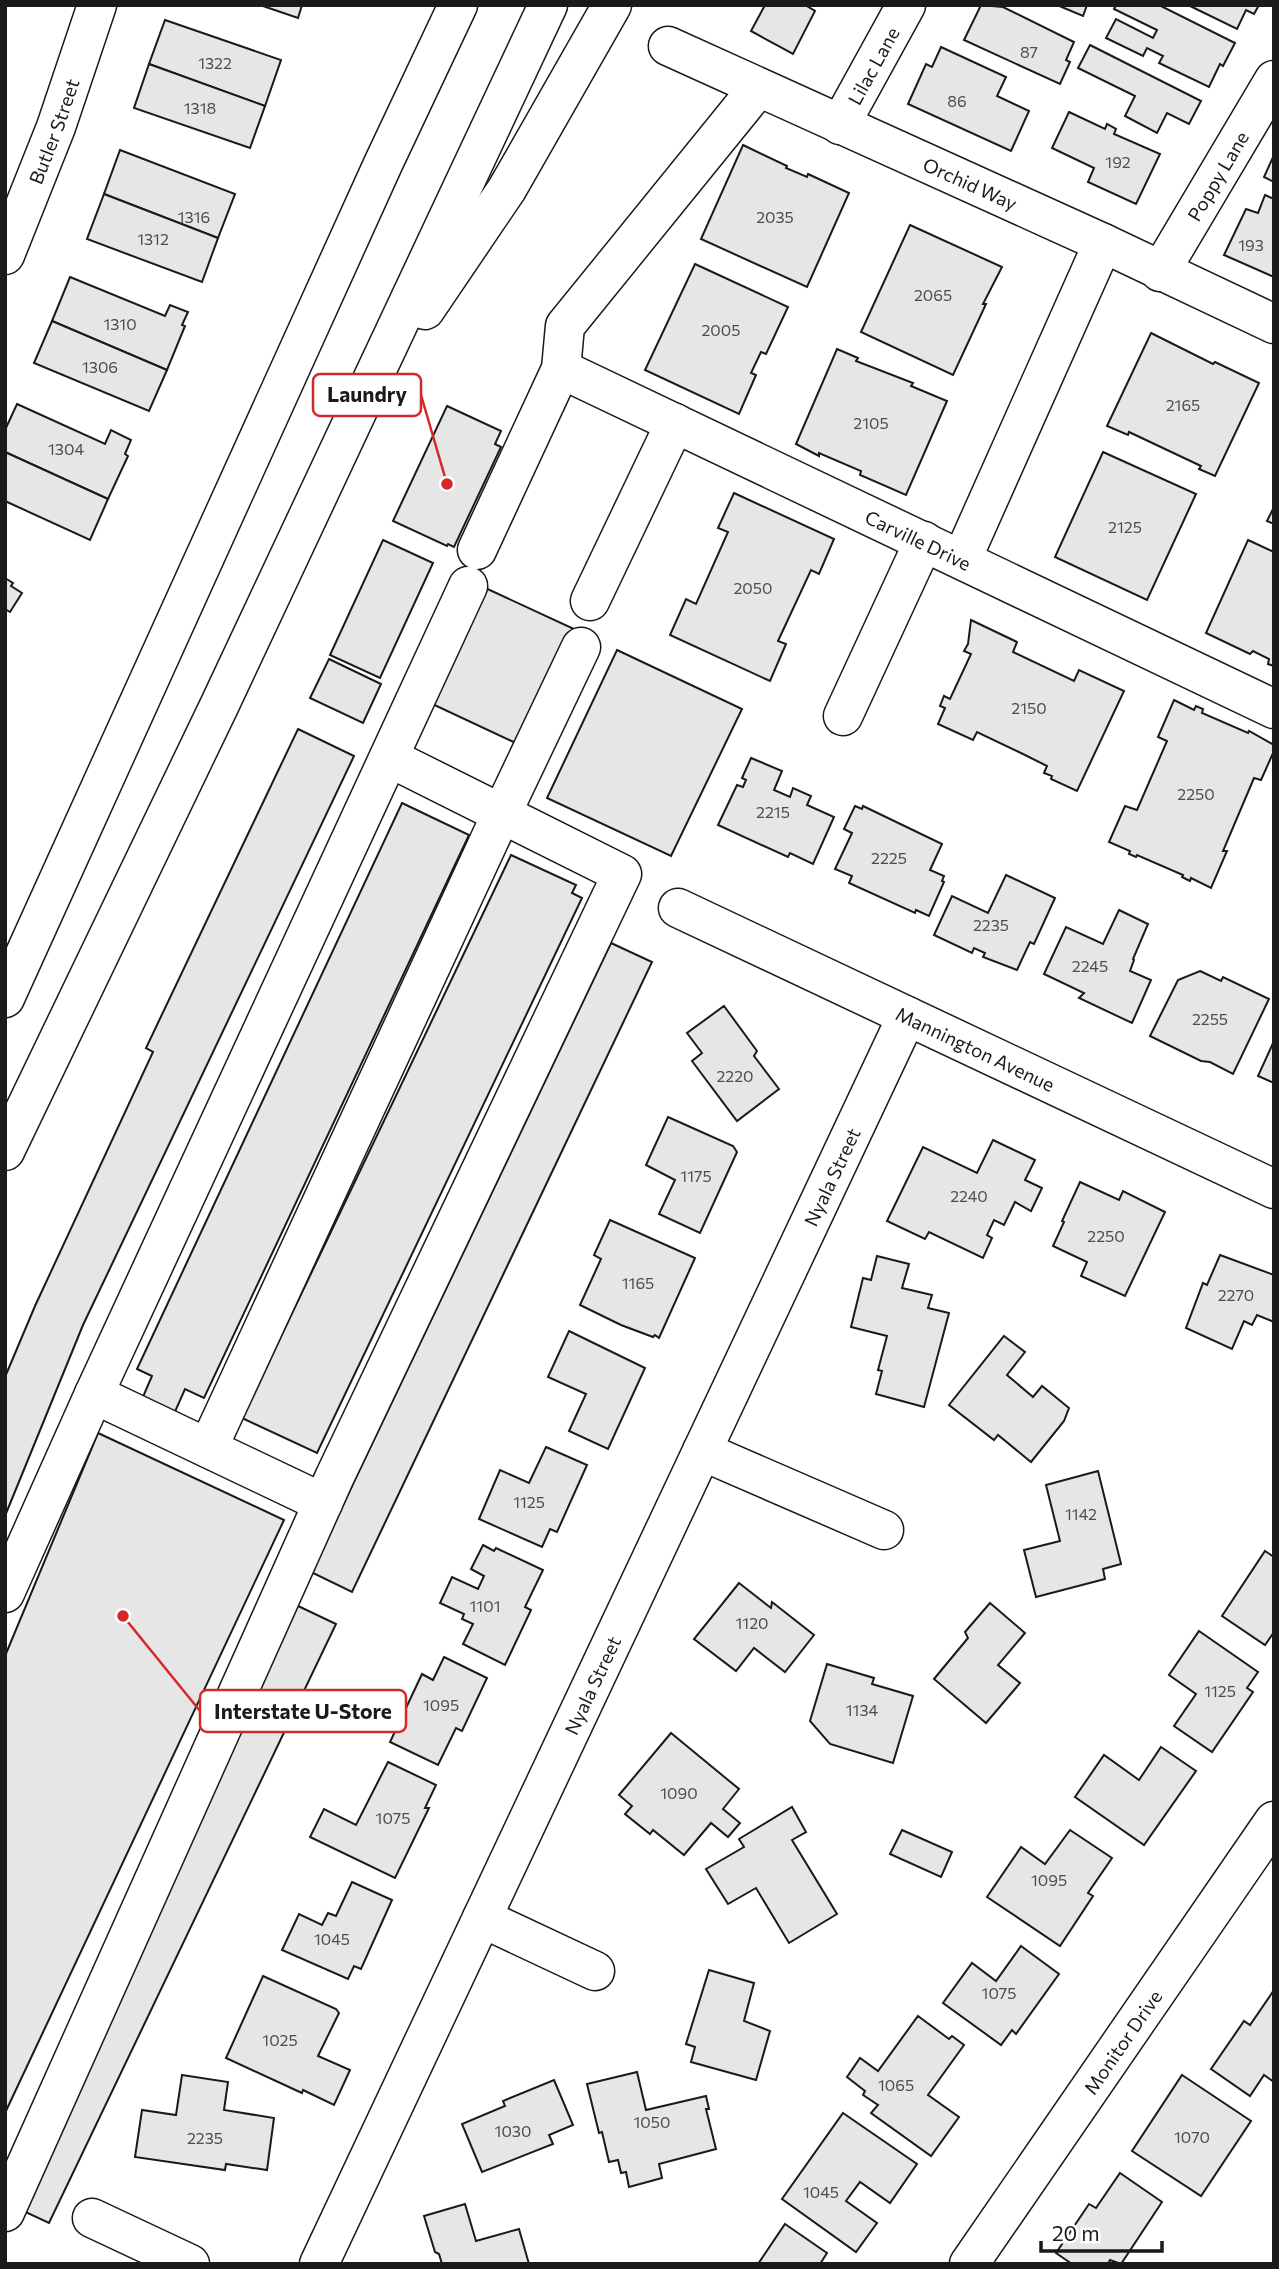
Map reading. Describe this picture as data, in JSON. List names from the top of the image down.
{
  "streets": {
    "main road": [
      "Lilac Lane",
      "Butler Street",
      "Poppy Lane",
      "Orchid Way",
      "Carville Drive",
      "Mannington Avenue",
      "Nyala Street",
      "Monitor Drive"
    ]
  },
  "crossings": [
    ["Lilac Lane", "Orchid Way"],
    ["Poppy Lane", "Orchid Way"],
    ["Mannington Avenue", "Nyala Street"]
  ],
  "places": ["Laundry", "Interstate U-Store"],
  "house_numbers": [
    "87",
    "1322",
    "86",
    "1318",
    "192",
    "1316",
    "2035",
    "1312",
    "193",
    "2065",
    "1310",
    "2005",
    "1306",
    "2165",
    "2105",
    "1304",
    "2125",
    "2050",
    "2150",
    "2250",
    "2215",
    "2225",
    "2235",
    "2245",
    "2255",
    "2220",
    "1175",
    "2240",
    "2250",
    "1165",
    "2270",
    "1125",
    "1142",
    "1101",
    "1120",
    "1125",
    "1095",
    "1134",
    "1090",
    "1075",
    "1095",
    "1045",
    "1075",
    "1025",
    "1065",
    "1050",
    "1030",
    "1070",
    "2235",
    "1045"
  ],
  "scale_bar": "20 m"
}
